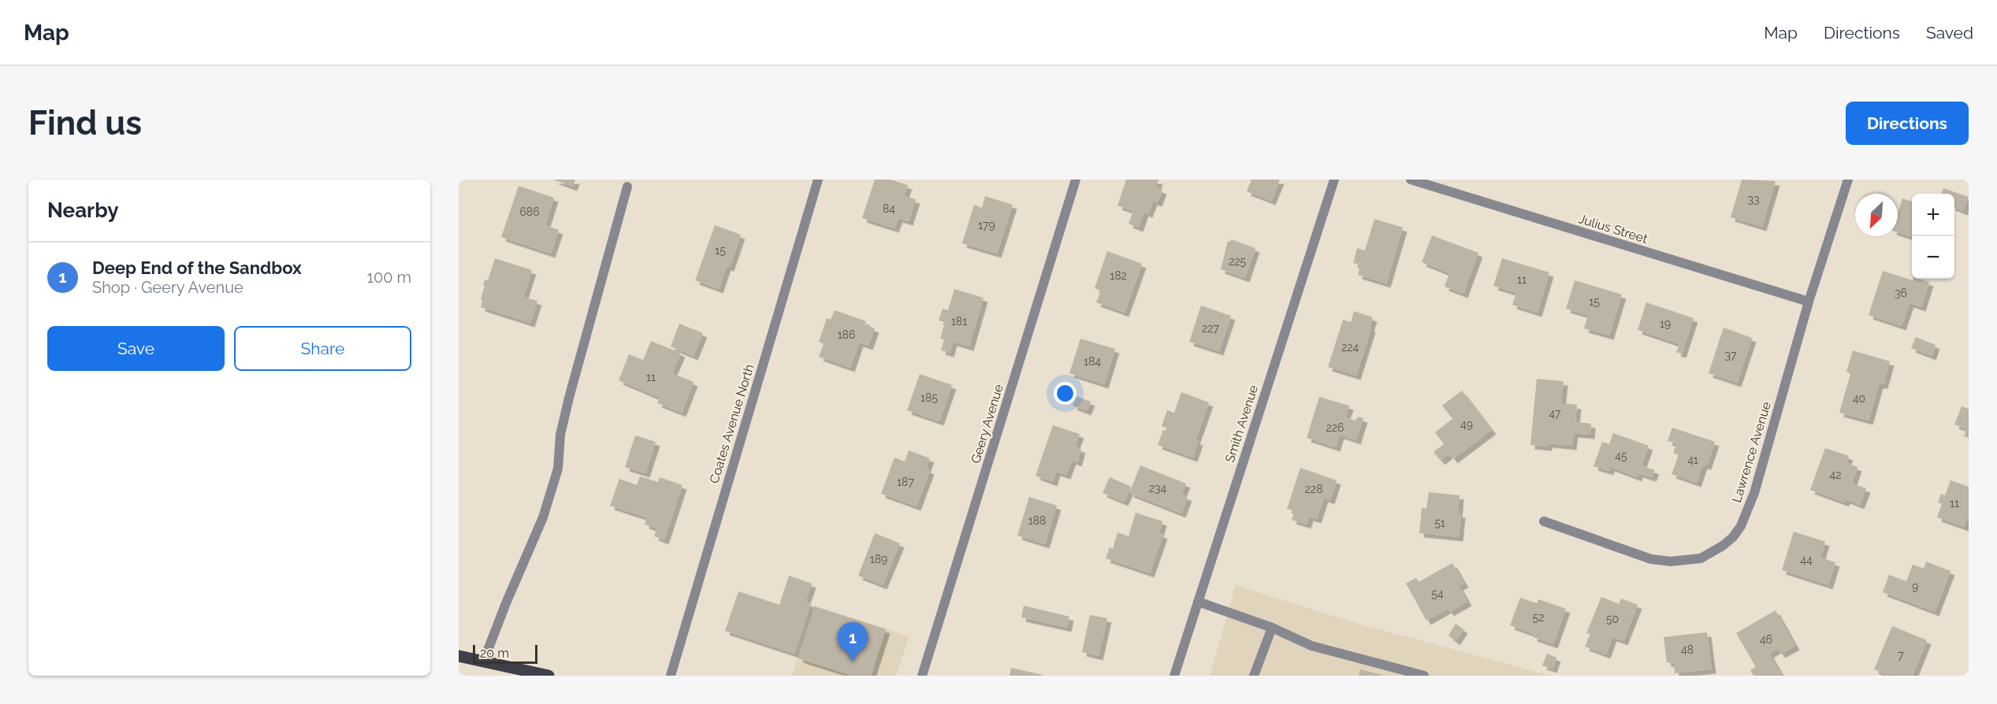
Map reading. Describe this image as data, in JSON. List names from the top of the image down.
{
  "streets": {
    "street": [
      "Julius Street",
      "Coates Avenue North",
      "Geery Avenue",
      "Smith Avenue",
      "Lawrence Avenue"
    ]
  },
  "crossings": [
    ["Julius Street", "Lawrence Avenue"]
  ],
  "house_numbers": [
    "33",
    "84",
    "686",
    "179",
    "15",
    "225",
    "182",
    "11",
    "36",
    "15",
    "181",
    "19",
    "227",
    "186",
    "224",
    "37",
    "184",
    "11",
    "185",
    "40",
    "47",
    "49",
    "226",
    "45",
    "41",
    "42",
    "187",
    "234",
    "228",
    "11",
    "188",
    "51",
    "189",
    "44",
    "9",
    "54",
    "52",
    "50",
    "46",
    "48",
    "7"
  ],
  "scale_bar": "20 m",
  "north": "bottom left",
  "page": {
    "header": "Map",
    "nav": ["Map", "Directions", "Saved"],
    "buttons": [
      "Directions",
      ["Save", "Share"]
    ],
    "title": "Find us",
    "heading": "Nearby",
    "map_buttons": ["+", "−"],
    "list": [
      {
        "mark": "1",
        "name": "Deep End of the Sandbox",
        "note": "Shop · Geery Avenue",
        "value": "100 m"
      }
    ],
    "pins": "1",
    "scale": "20 m"
  }
}
